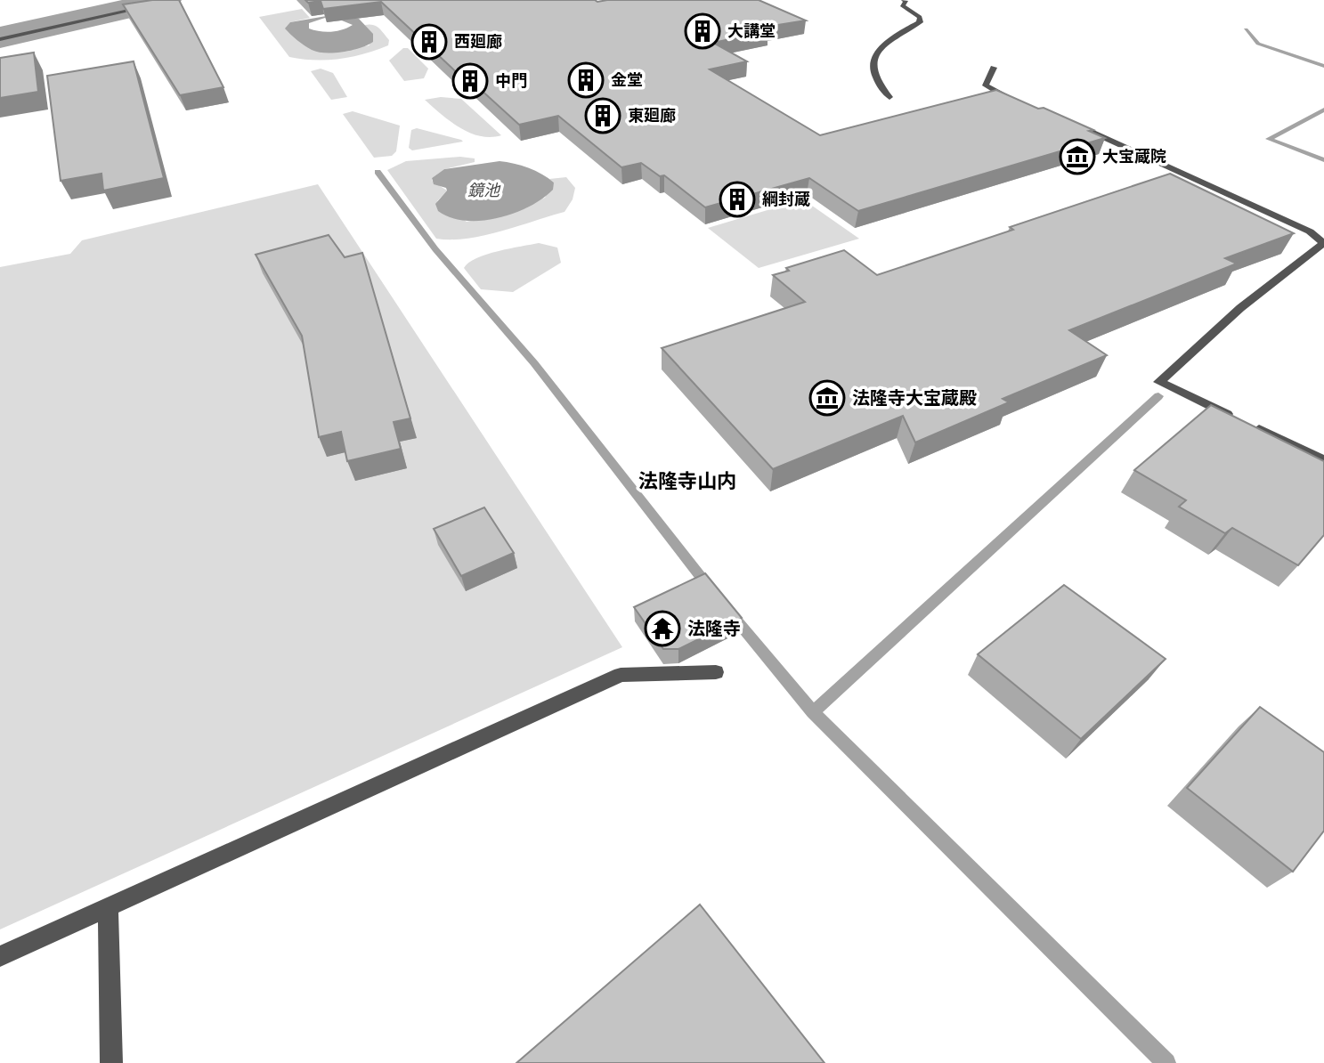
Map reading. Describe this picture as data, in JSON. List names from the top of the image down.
{
  "districts": ["法隆寺山内"],
  "water": ["鏡池"],
  "places": {
    "building": [
      "大講堂",
      "西廻廊",
      "金堂",
      "中門",
      "東廻廊",
      "綱封蔵"
    ],
    "museum": ["大宝蔵院", "法隆寺大宝蔵殿"],
    "temple": ["法隆寺"]
  }
}
